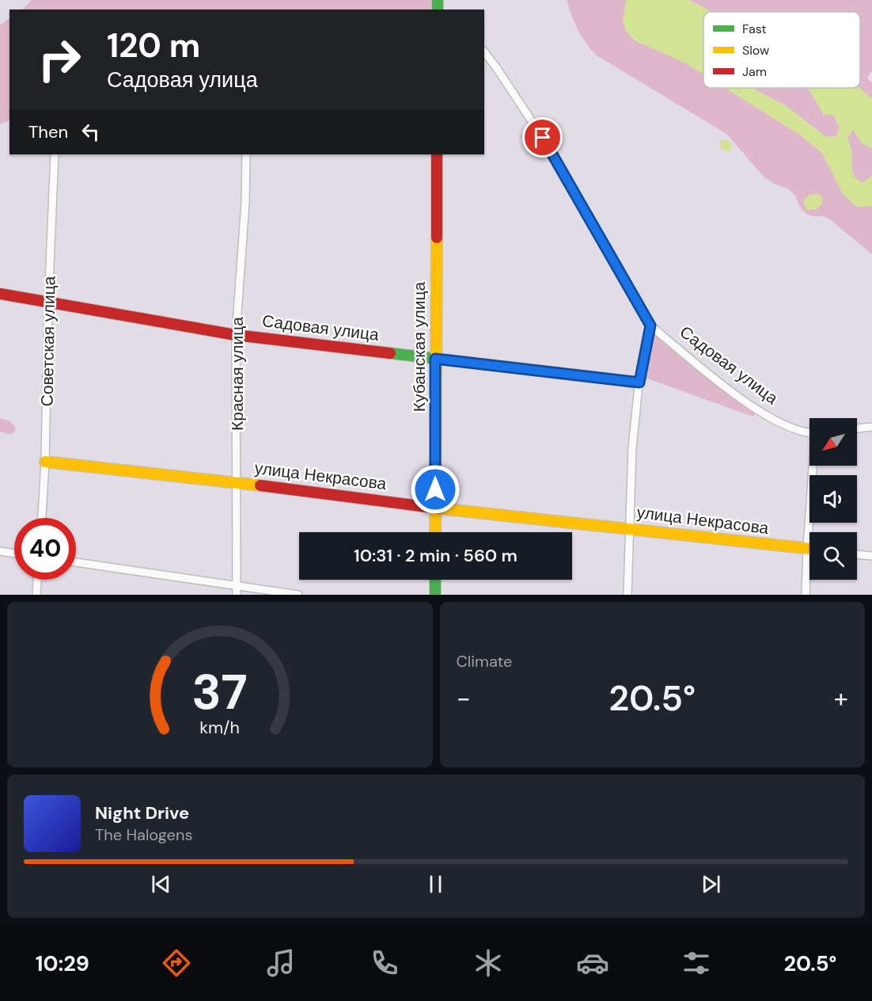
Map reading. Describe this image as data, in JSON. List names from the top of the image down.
{
  "streets": {
    "street": [
      "Садовая улица",
      "Советская улица",
      "Кубанская улица",
      "Красная улица",
      "улица Некрасова"
    ]
  },
  "crossings": [
    ["Садовая улица", "Советская улица"],
    ["Садовая улица", "Кубанская улица"],
    ["Садовая улица", "Красная улица"],
    ["Советская улица", "улица Некрасова"],
    ["Кубанская улица", "улица Некрасова"],
    ["Красная улица", "улица Некрасова"]
  ],
  "legend": ["Fast", "Slow", "Jam"],
  "north": "bottom left",
  "page": {
    "turn": ["120 m", "Садовая улица"],
    "then": "Then",
    "limit": "40",
    "trip": "10:31 · 2 min · 560 m",
    "tile": "Climate",
    "heat": ["−", "20.5°", "+"],
    "song": ["Night Drive", "The Halogens"],
    "tabs": ["10:29", "20.5°"],
    "gauge": ["37", "km/h"]
  }
}
